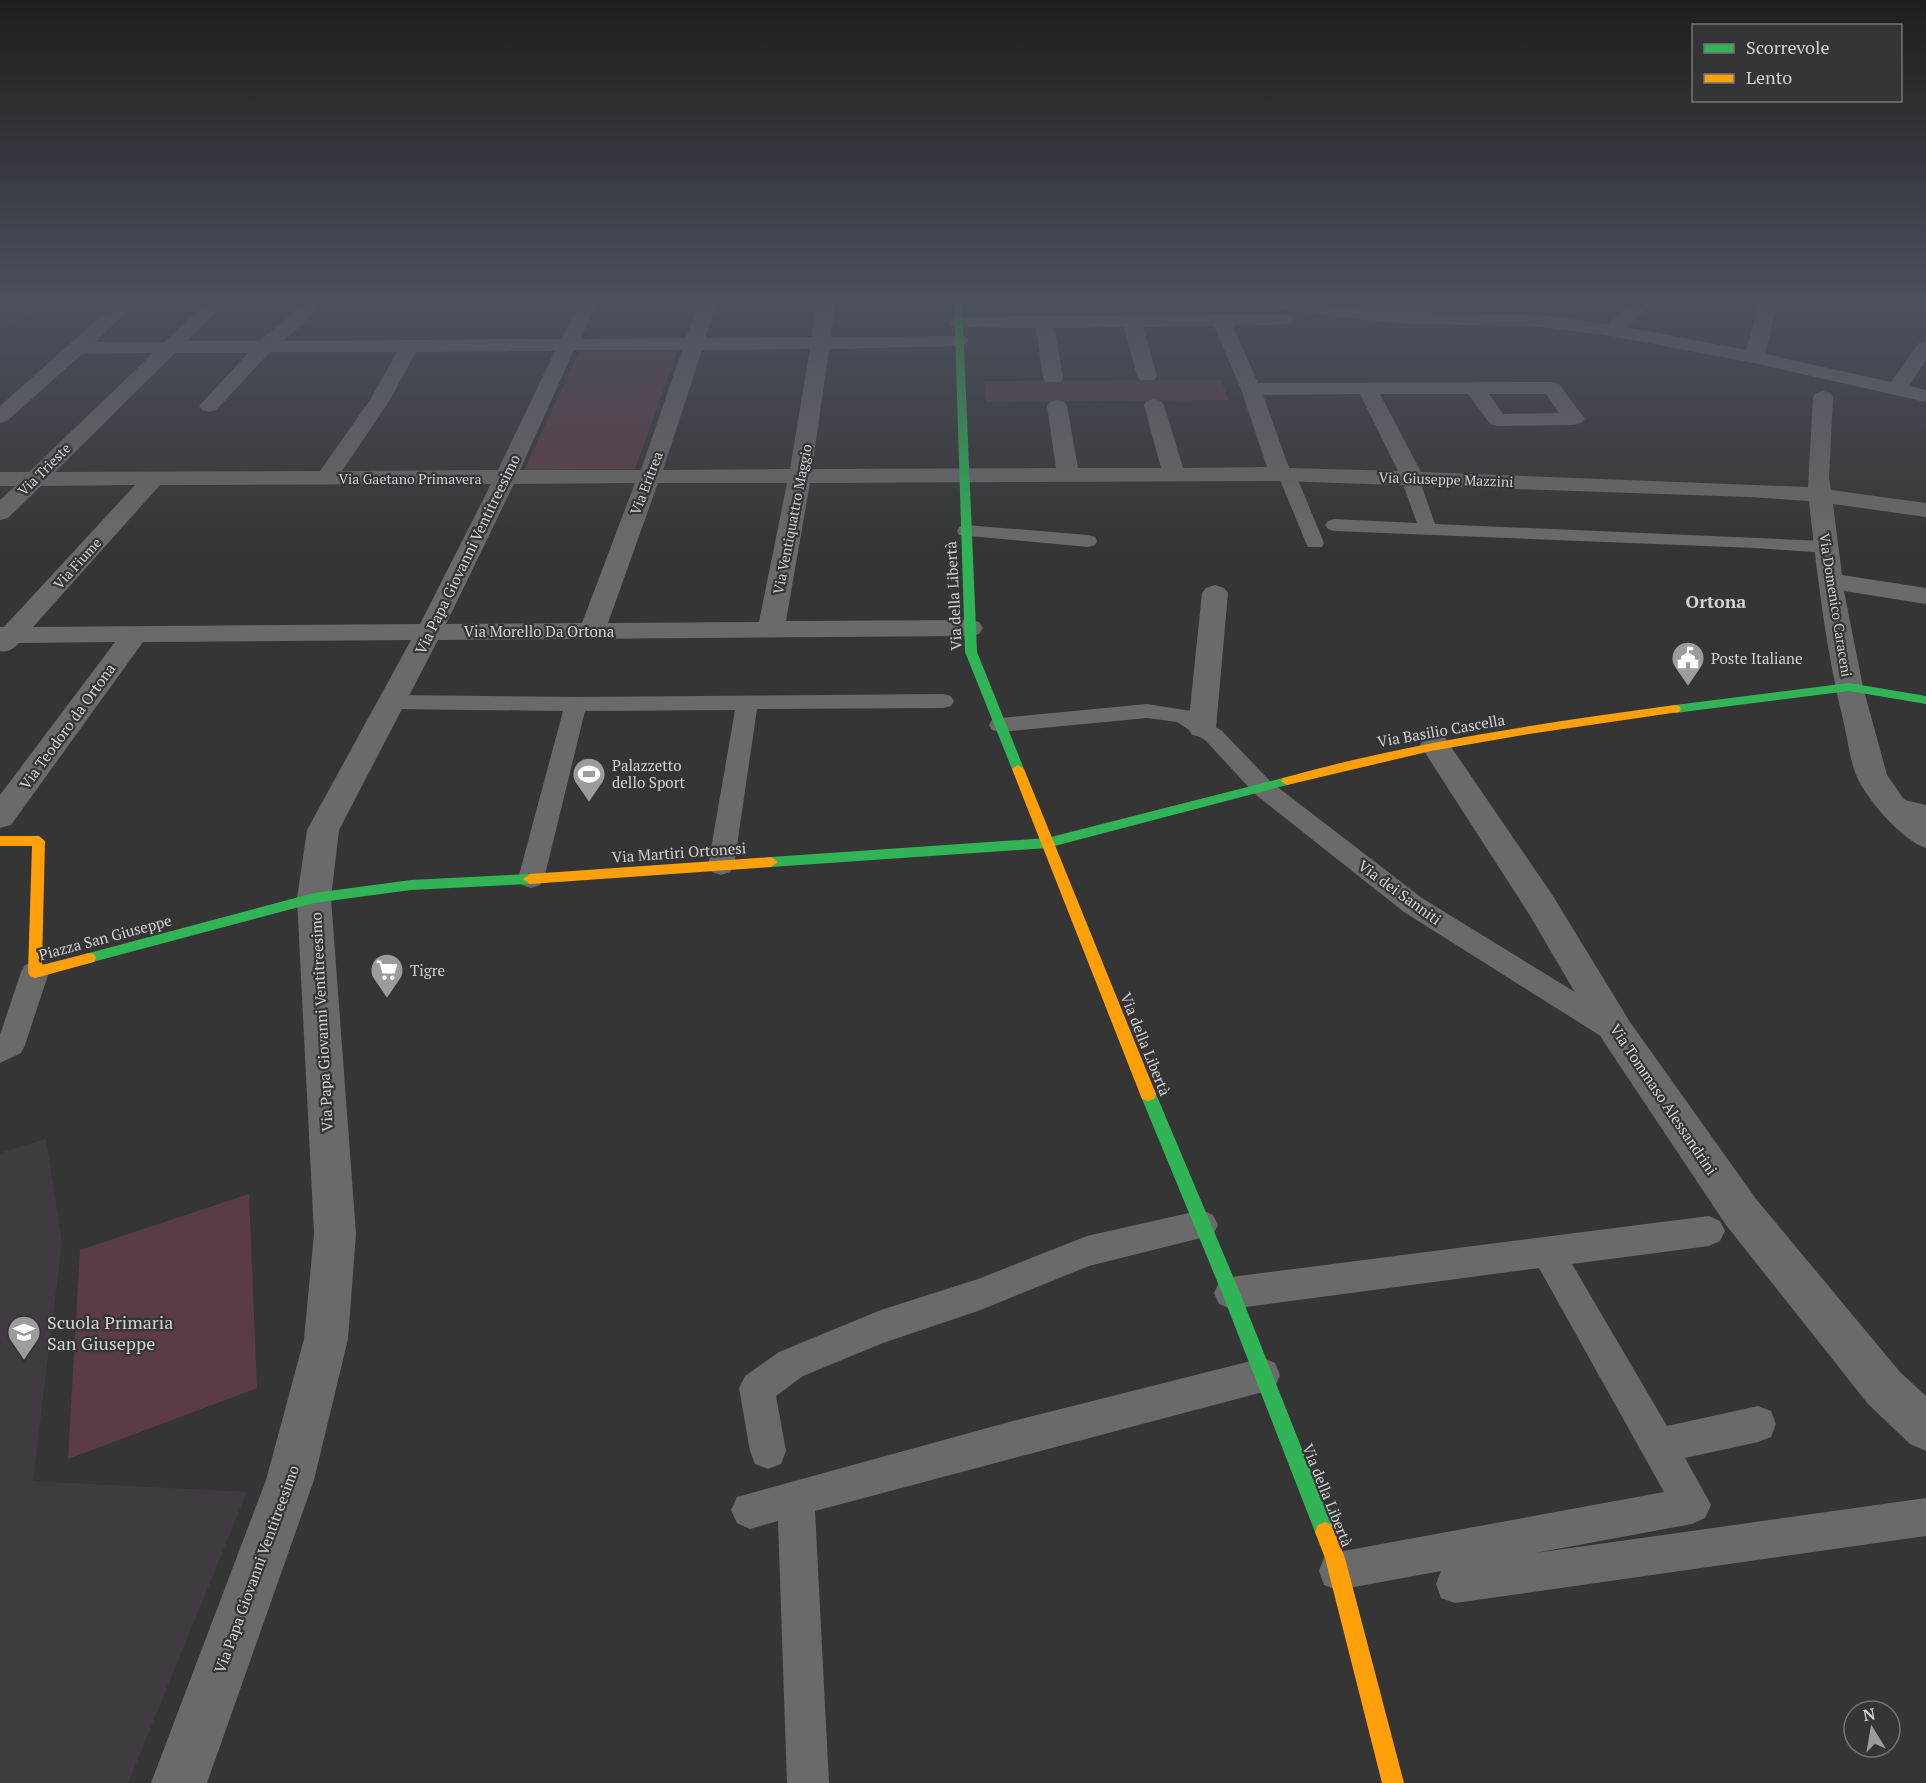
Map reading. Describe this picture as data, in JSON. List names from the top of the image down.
{
  "streets": {
    "street": [
      "Via Trieste",
      "Via Gaetano Primavera",
      "Via Giuseppe Mazzini",
      "Via Eritrea",
      "Via Ventiquattro Maggio",
      "Via Papa Giovanni Ventitreesimo",
      "Via Fiume",
      "Via della Libertà",
      "Via Domenico Caraceni",
      "Via Morello Da Ortona",
      "Via Teodoro da Ortona",
      "Via Basilio Cascella",
      "Via Martiri Ortonesi",
      "Piazza San Giuseppe",
      "Via Tommaso Alessandrini"
    ],
    "lane": ["Via dei Sanniti"]
  },
  "crossings": [
    ["Via Trieste", "Via Gaetano Primavera"],
    ["Via Gaetano Primavera", "Via Giuseppe Mazzini"],
    ["Via Gaetano Primavera", "Via Eritrea"],
    ["Via Gaetano Primavera", "Via Ventiquattro Maggio"],
    ["Via Gaetano Primavera", "Via Papa Giovanni Ventitreesimo"],
    ["Via Gaetano Primavera", "Via Fiume"],
    ["Via Gaetano Primavera", "Via della Libertà"],
    ["Via Giuseppe Mazzini", "Via della Libertà"],
    ["Via Giuseppe Mazzini", "Via Domenico Caraceni"],
    ["Via Eritrea", "Via Morello Da Ortona"],
    ["Via Ventiquattro Maggio", "Via Morello Da Ortona"],
    ["Via Papa Giovanni Ventitreesimo", "Via Morello Da Ortona"],
    ["Via Papa Giovanni Ventitreesimo", "Via Martiri Ortonesi"],
    ["Via Papa Giovanni Ventitreesimo", "Piazza San Giuseppe"],
    ["Via Fiume", "Via Morello Da Ortona"],
    ["Via della Libertà", "Via Morello Da Ortona"],
    ["Via della Libertà", "Via Basilio Cascella"],
    ["Via della Libertà", "Via Martiri Ortonesi"],
    ["Via della Libertà", "Via dei Sanniti"],
    ["Via Domenico Caraceni", "Via Basilio Cascella"],
    ["Via Morello Da Ortona", "Via Teodoro da Ortona"],
    ["Via Basilio Cascella", "Via Martiri Ortonesi"],
    ["Via Basilio Cascella", "Via dei Sanniti"],
    ["Via Basilio Cascella", "Via Tommaso Alessandrini"],
    ["Via Martiri Ortonesi", "Piazza San Giuseppe"],
    ["Via dei Sanniti", "Via Tommaso Alessandrini"]
  ],
  "districts": ["Ortona"],
  "places": {
    "public building": ["Poste Italiane"],
    "sports": ["Palazzetto dello Sport"],
    "supermarket": ["Tigre"],
    "school or university": ["Scuola Primaria San Giuseppe"]
  },
  "legend": ["Scorrevole", "Lento"],
  "north": "top"
}
